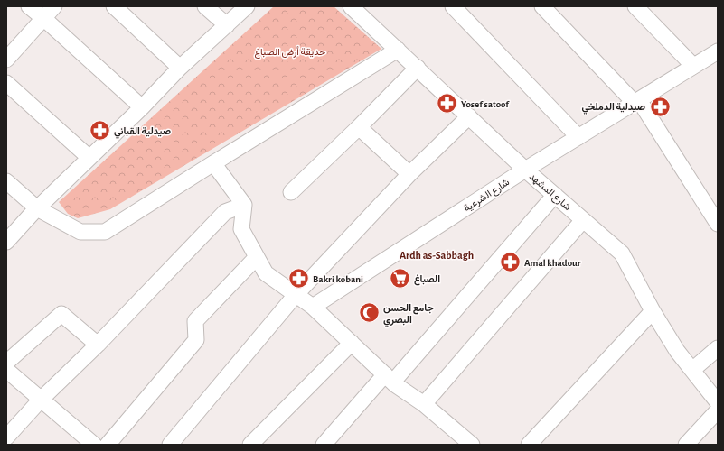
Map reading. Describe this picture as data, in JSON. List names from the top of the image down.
{
  "streets": {
    "street": ["شارع المشهد", "شارع الشرعية"]
  },
  "crossings": [
    ["شارع المشهد", "شارع الشرعية"]
  ],
  "districts": ["Ardh as-Sabbagh"],
  "parks": ["حديقة أرض الصباغ"],
  "places": {
    "pharmacy": [
      "Yosef satoof",
      "صيدلية الدملخي",
      "صيدلية القباني",
      "Amal khadour",
      "Bakri kobani"
    ],
    "supermarket": ["الصباغ"],
    "mosque": ["جامع الحسن البصري"]
  }
}
